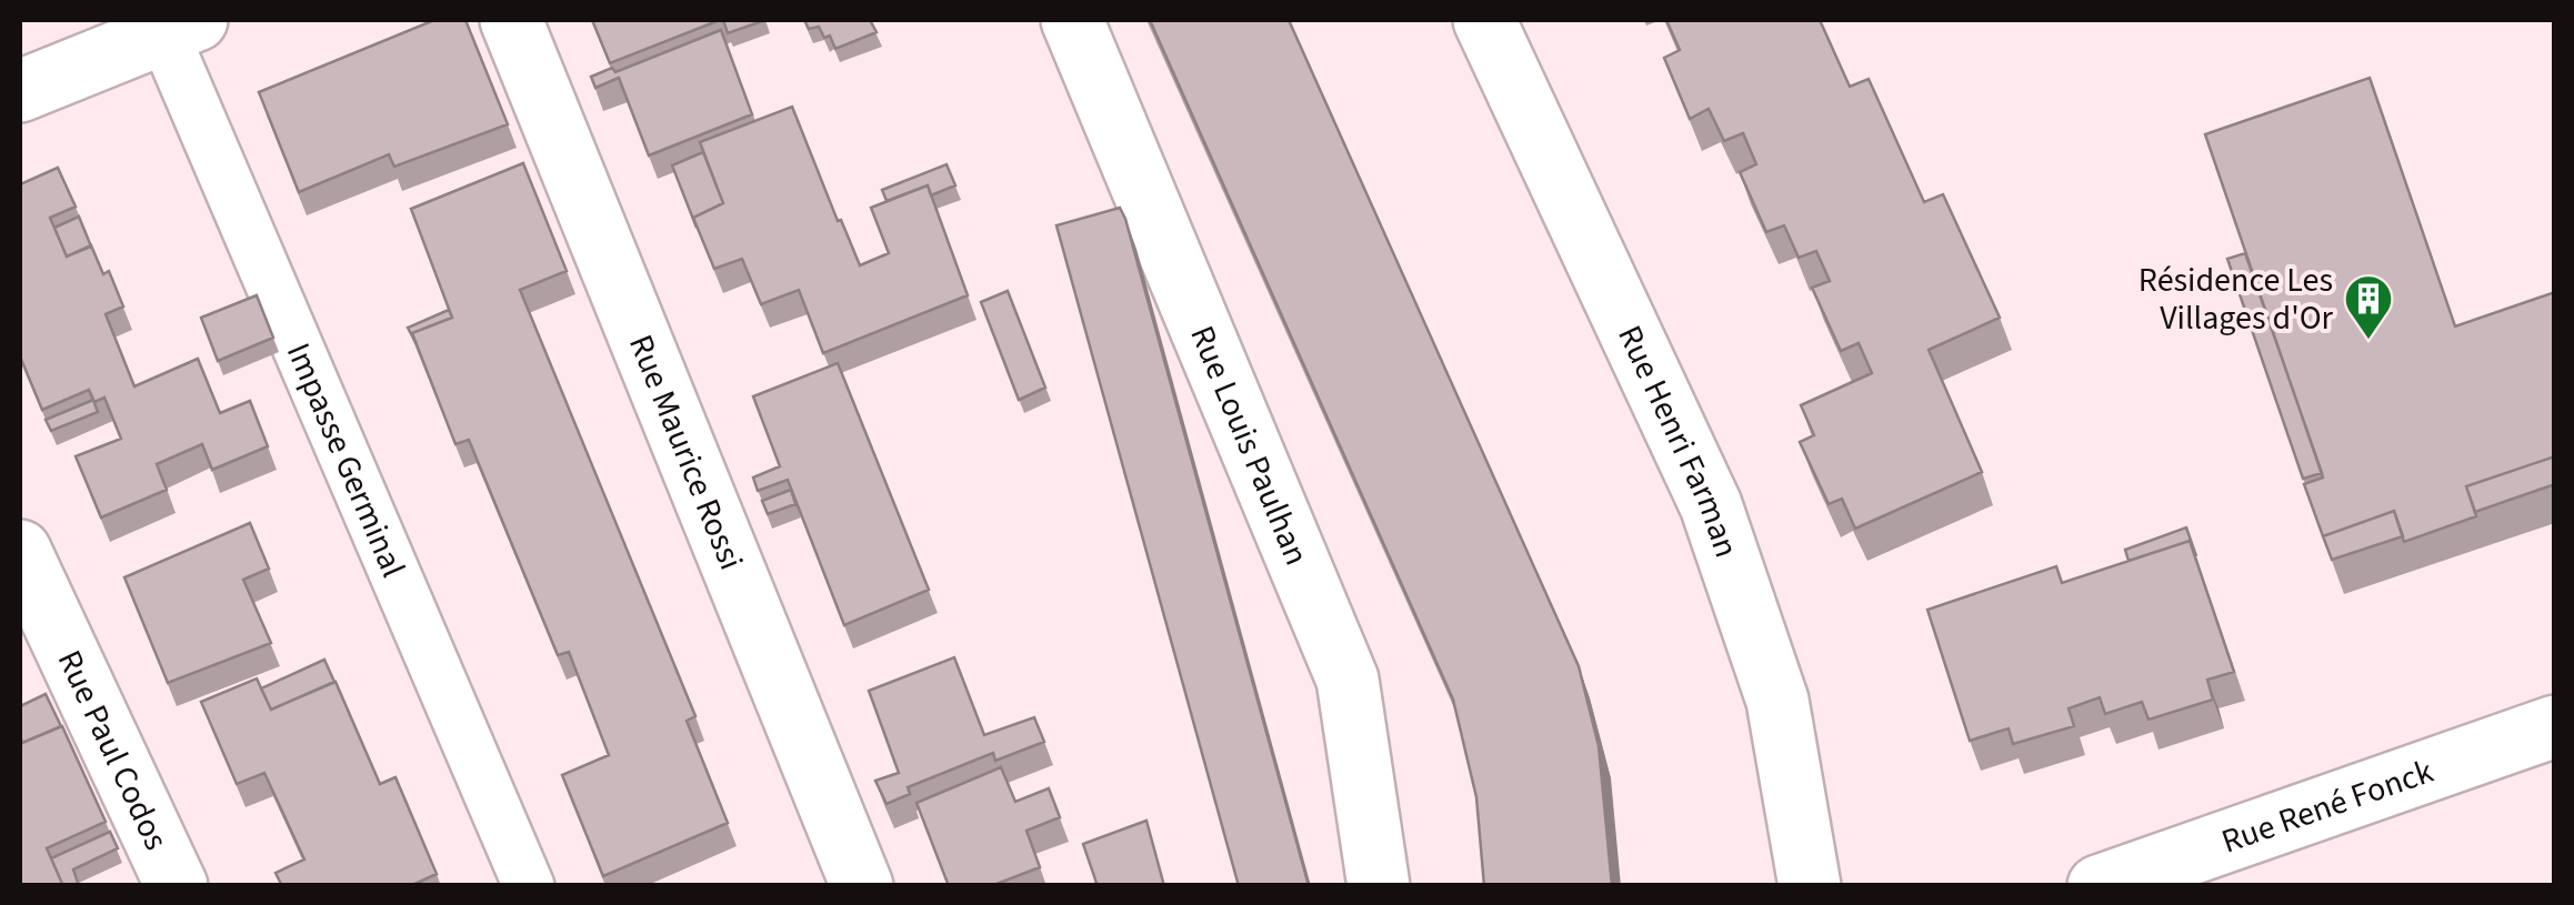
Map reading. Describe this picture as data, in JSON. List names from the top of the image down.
{
  "streets": {
    "street": [
      "Rue Henri Farman",
      "Rue Louis Paulhan",
      "Rue Maurice Rossi",
      "Impasse Germinal",
      "Rue Paul Codos",
      "Rue René Fonck"
    ]
  },
  "places": {
    "building": ["Résidence Les Villages d'Or"]
  }
}
